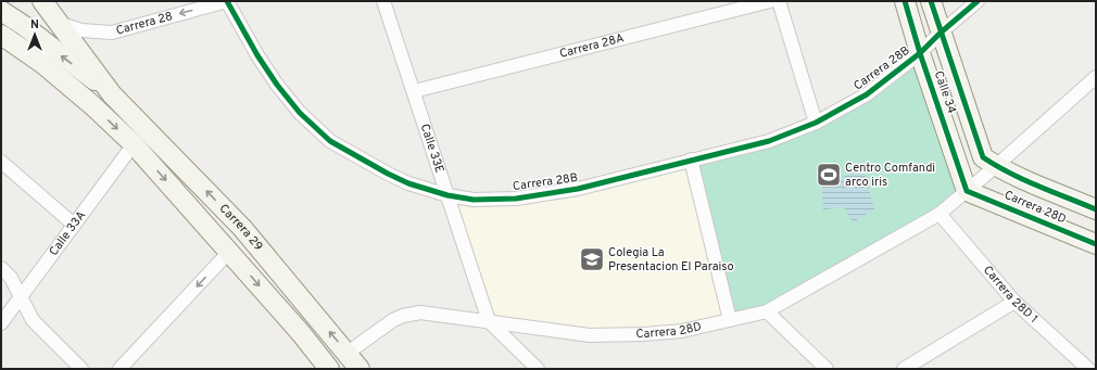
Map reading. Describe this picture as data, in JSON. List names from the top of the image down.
{
  "streets": {
    "main road": ["Calle 34", "Carrera 28D", "Carrera 29"],
    "street": [
      "Carrera 28",
      "Carrera 28A",
      "Carrera 28B",
      "Calle 33E",
      "Calle 33A",
      "Carrera 28D 1"
    ]
  },
  "crossings": [
    ["Carrera 28", "Carrera 28B"],
    ["Carrera 28A", "Calle 33E"],
    ["Carrera 28B", "Calle 34"],
    ["Carrera 28B", "Calle 33E"],
    ["Calle 34", "Carrera 28D"],
    ["Calle 33E", "Carrera 28D"],
    ["Carrera 28D", "Carrera 29"],
    ["Carrera 28D", "Carrera 28D 1"],
    ["Carrera 29", "Calle 33A"]
  ],
  "one_way": ["Carrera 28"],
  "places": {
    "sports": ["Centro Comfandi arco iris"],
    "school or university": ["Colegia La Presentacion El Paraiso"]
  },
  "north": "top"
}
